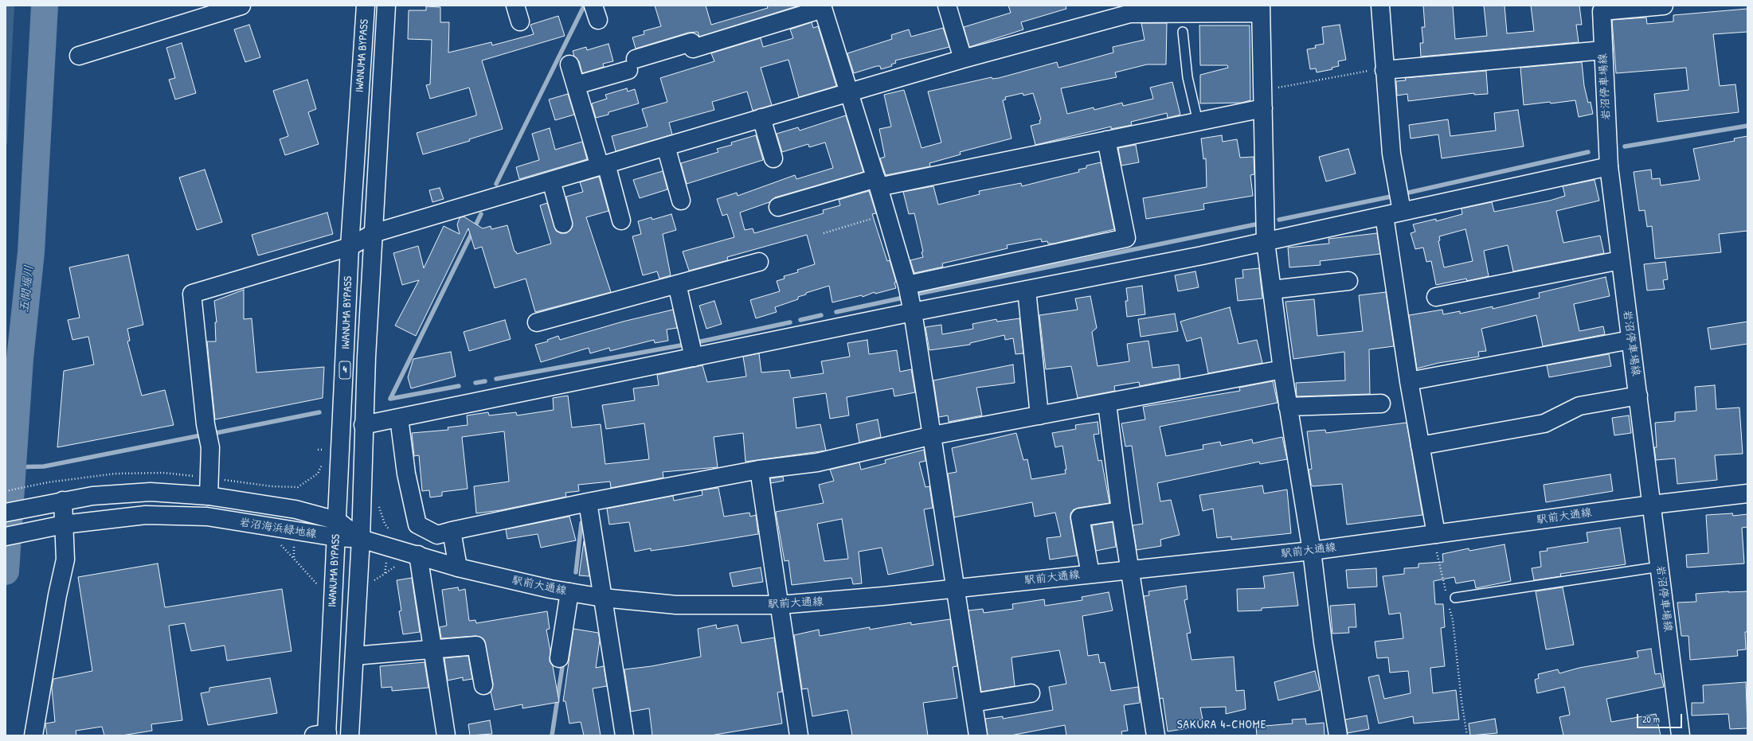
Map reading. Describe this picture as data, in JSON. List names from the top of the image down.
{
  "streets": {
    "main road": [
      "IWANUMA BYPASS",
      "岩沼停車場線",
      "4",
      "駅前大通線",
      "岩沼海浜緑地線"
    ]
  },
  "crossings": [
    ["IWANUMA BYPASS", "駅前大通線"],
    ["IWANUMA BYPASS", "岩沼海浜緑地線"],
    ["岩沼停車場線", "駅前大通線"],
    ["駅前大通線", "岩沼海浜緑地線"]
  ],
  "districts": ["SAKURA 4-CHOME"],
  "water": ["五間堀川"],
  "scale_bar": "20 m"
}
